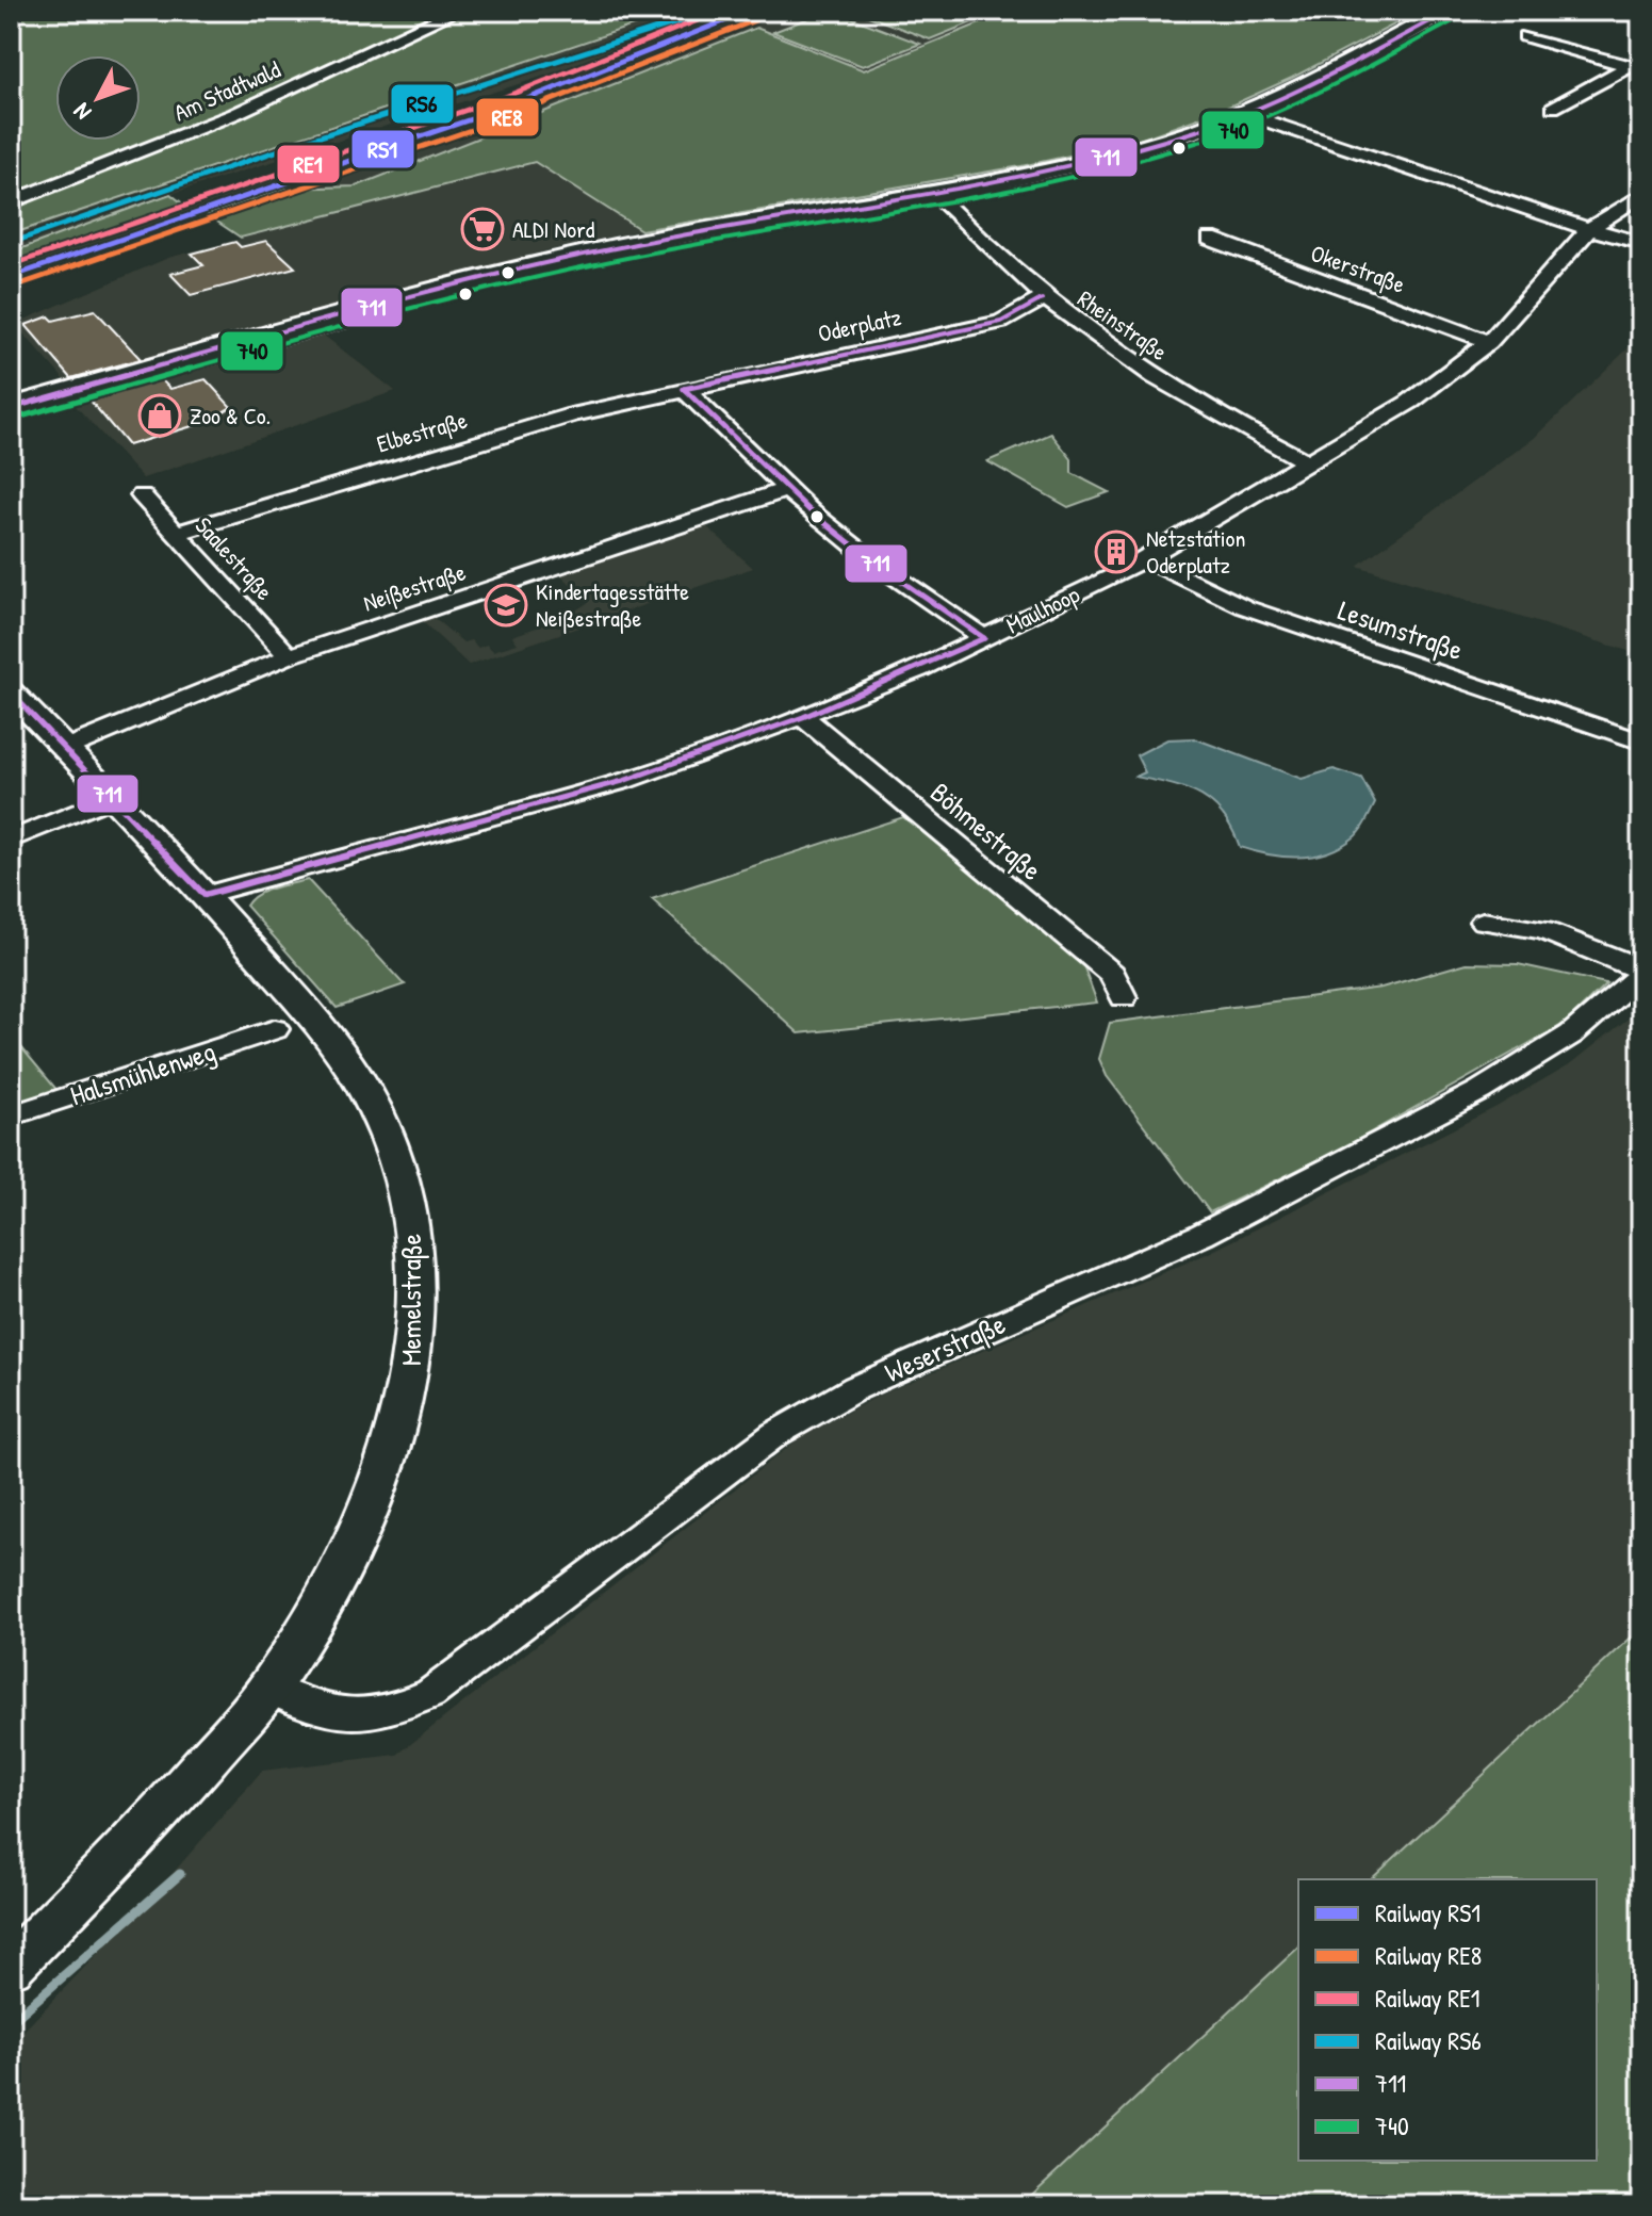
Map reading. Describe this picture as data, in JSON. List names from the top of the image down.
{
  "streets": {
    "street": [
      "Am Stadtwald",
      "Okerstraße",
      "Oderplatz",
      "Rheinstraße",
      "Elbestraße",
      "Saalestraße",
      "Neißestraße",
      "Maulhoop",
      "Lesumstraße",
      "Böhmestraße",
      "Halsmühlenweg",
      "Memelstraße",
      "Weserstraße"
    ]
  },
  "crossings": [
    ["Okerstraße", "Maulhoop"],
    ["Oderplatz", "Rheinstraße"],
    ["Oderplatz", "Elbestraße"],
    ["Rheinstraße", "Maulhoop"],
    ["Elbestraße", "Saalestraße"],
    ["Saalestraße", "Neißestraße"],
    ["Neißestraße", "Memelstraße"],
    ["Maulhoop", "Lesumstraße"],
    ["Maulhoop", "Böhmestraße"],
    ["Maulhoop", "Memelstraße"],
    ["Memelstraße", "Weserstraße"]
  ],
  "places": {
    "supermarket": ["ALDI Nord"],
    "shop": ["Zoo & Co."],
    "building": ["Netzstation Oderplatz"],
    "school or university": ["Kindertagesstätte Neißestraße"]
  },
  "lines": [
    "rail line RS1",
    "rail line RE1",
    "rail line RS6",
    "transit line 711",
    "rail line RE8",
    "transit line 740"
  ],
  "legend": [
    "Railway RS1",
    "Railway RE8",
    "Railway RE1",
    "Railway RS6",
    "711",
    "740"
  ],
  "north": "bottom left"
}
